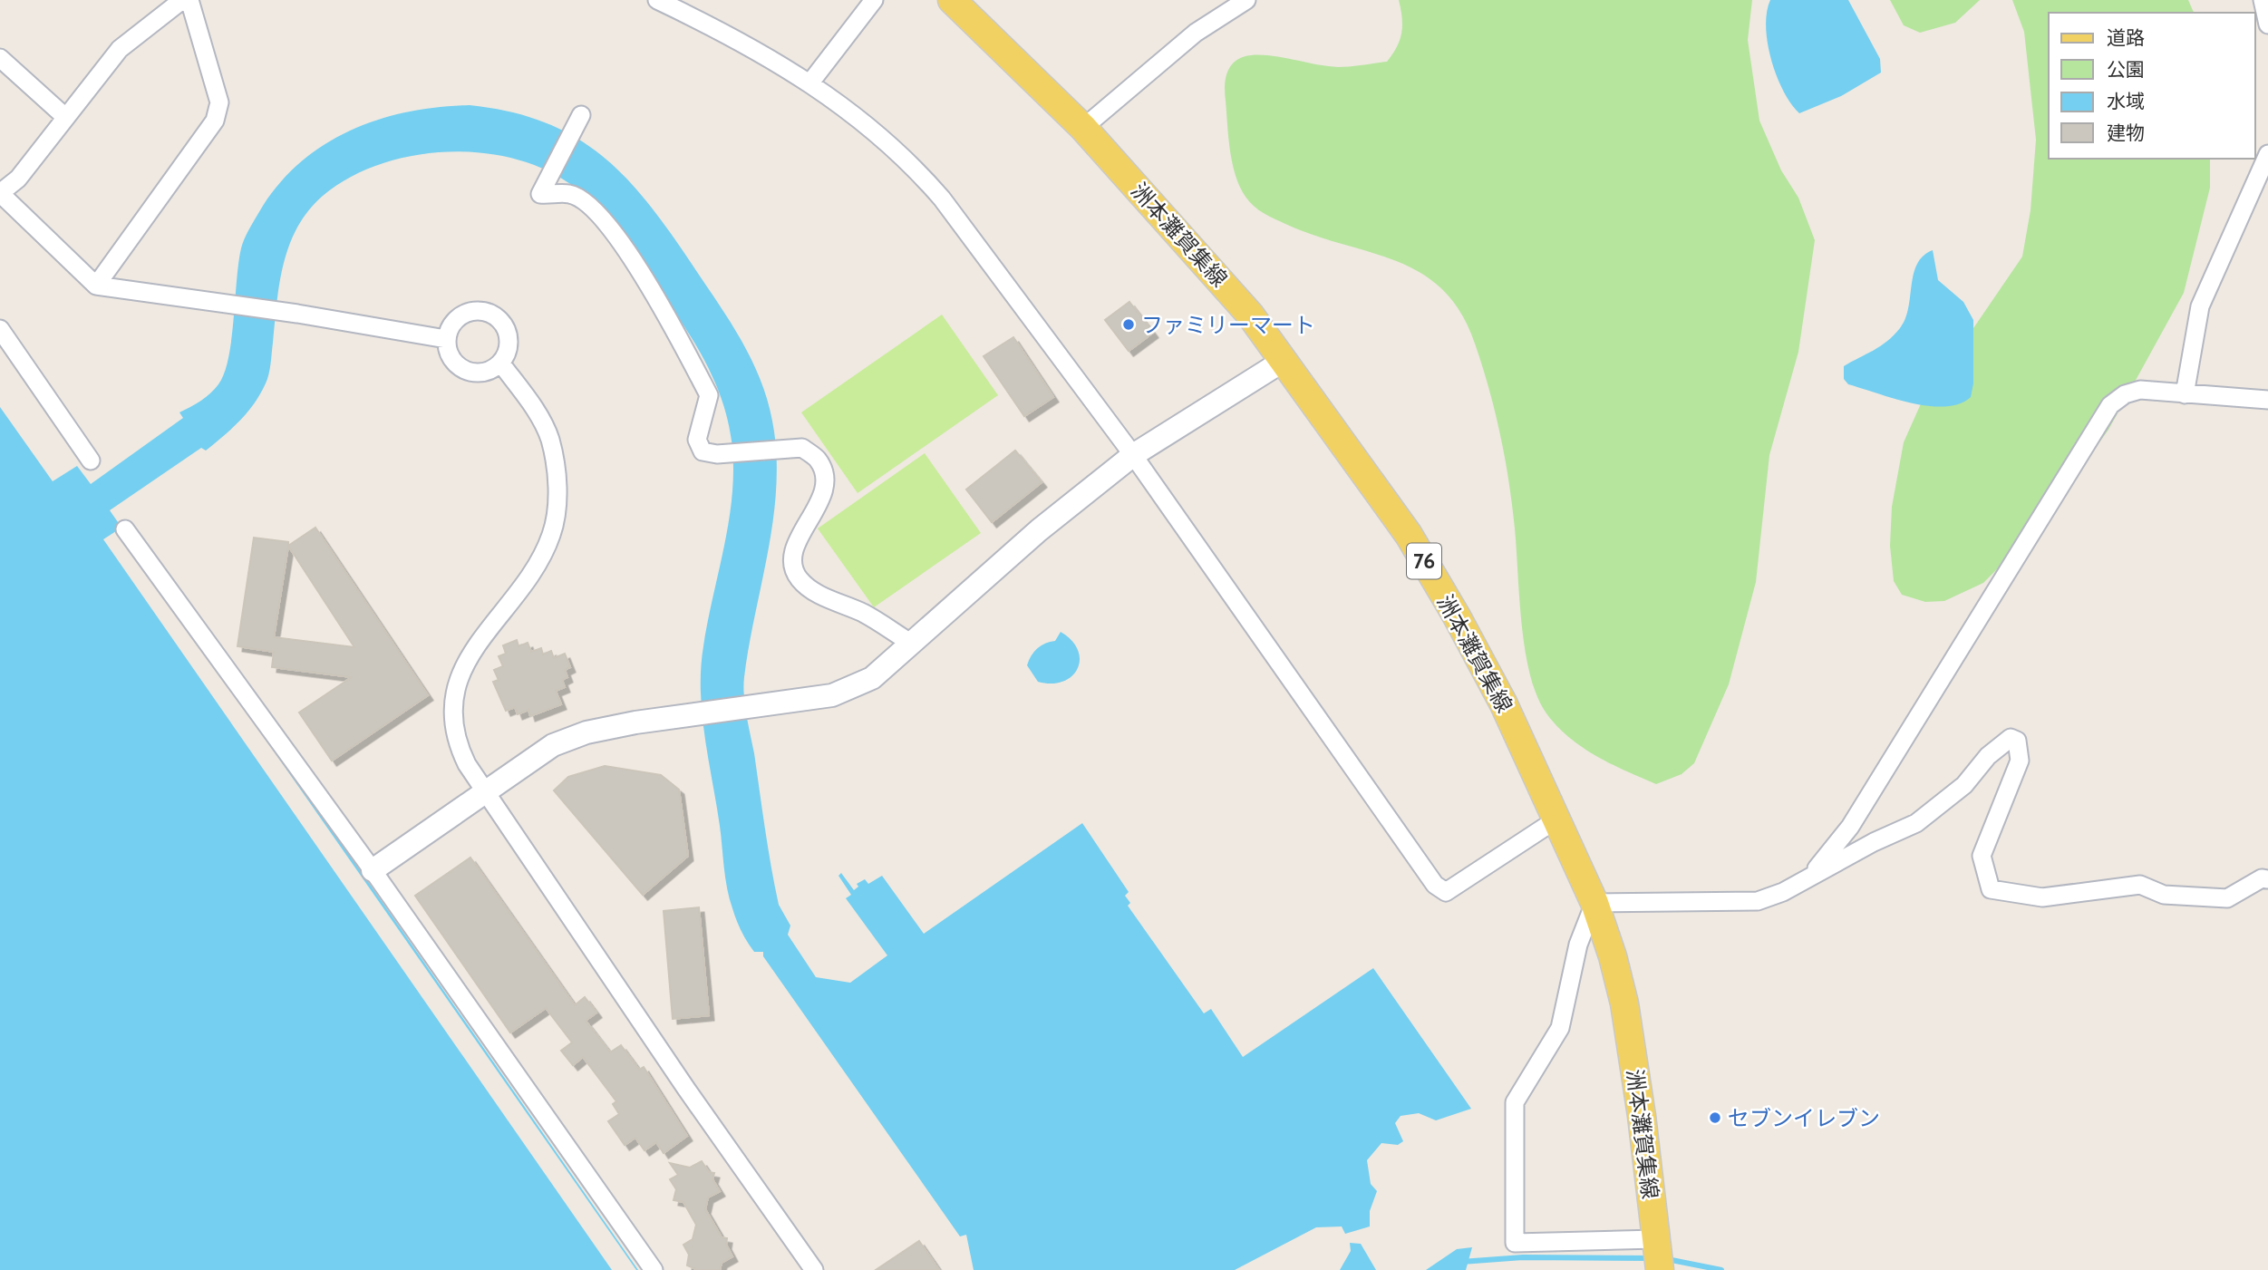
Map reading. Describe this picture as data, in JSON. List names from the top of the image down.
{
  "streets": {
    "main road": ["洲本灘賀集線", "76"]
  },
  "places": ["ファミリーマート", "セブンイレブン"],
  "legend": [
    "道路",
    "公園",
    "水域",
    "建物"
  ]
}
